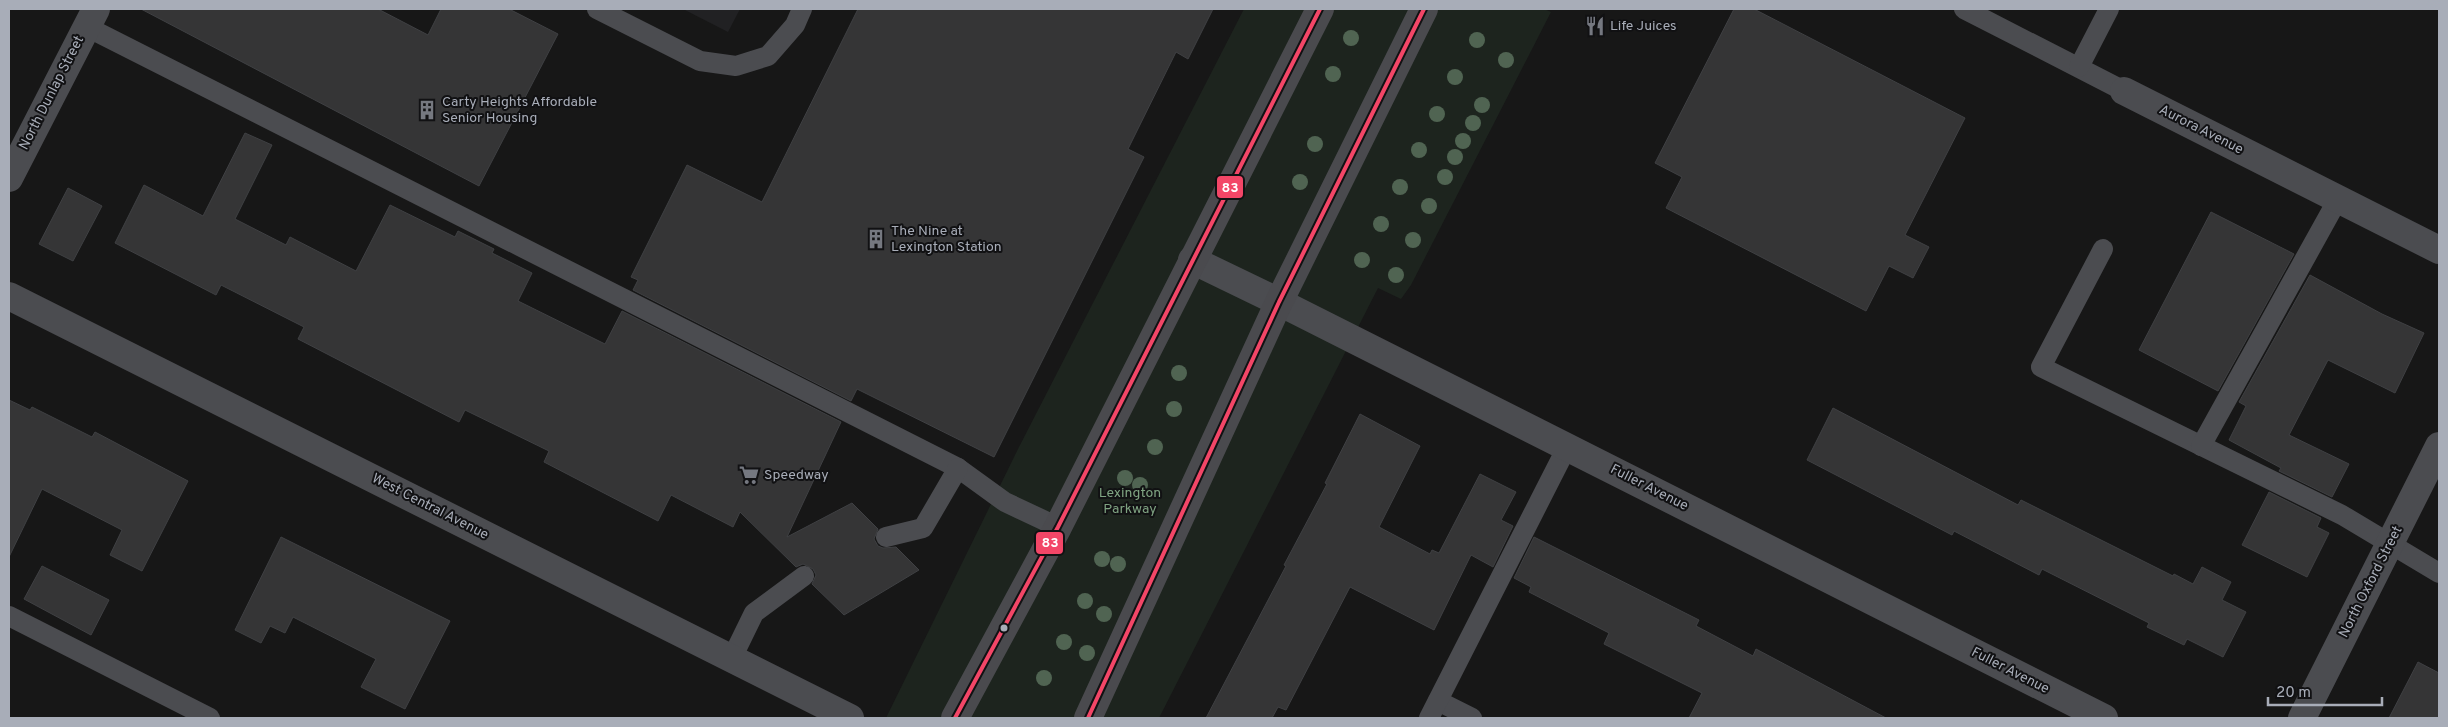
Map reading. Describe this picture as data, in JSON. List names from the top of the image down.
{
  "streets": {
    "street": [
      "North Dunlap Street",
      "Aurora Avenue",
      "Fuller Avenue",
      "West Central Avenue",
      "North Oxford Street"
    ]
  },
  "parks": ["Lexington Parkway"],
  "places": {
    "restaurant": ["Life Juices"],
    "building": ["Carty Heights Affordable Senior Housing", "The Nine at Lexington Station"],
    "supermarket": ["Speedway"]
  },
  "lines": ["transit line 83"],
  "scale_bar": "20 m"
}
